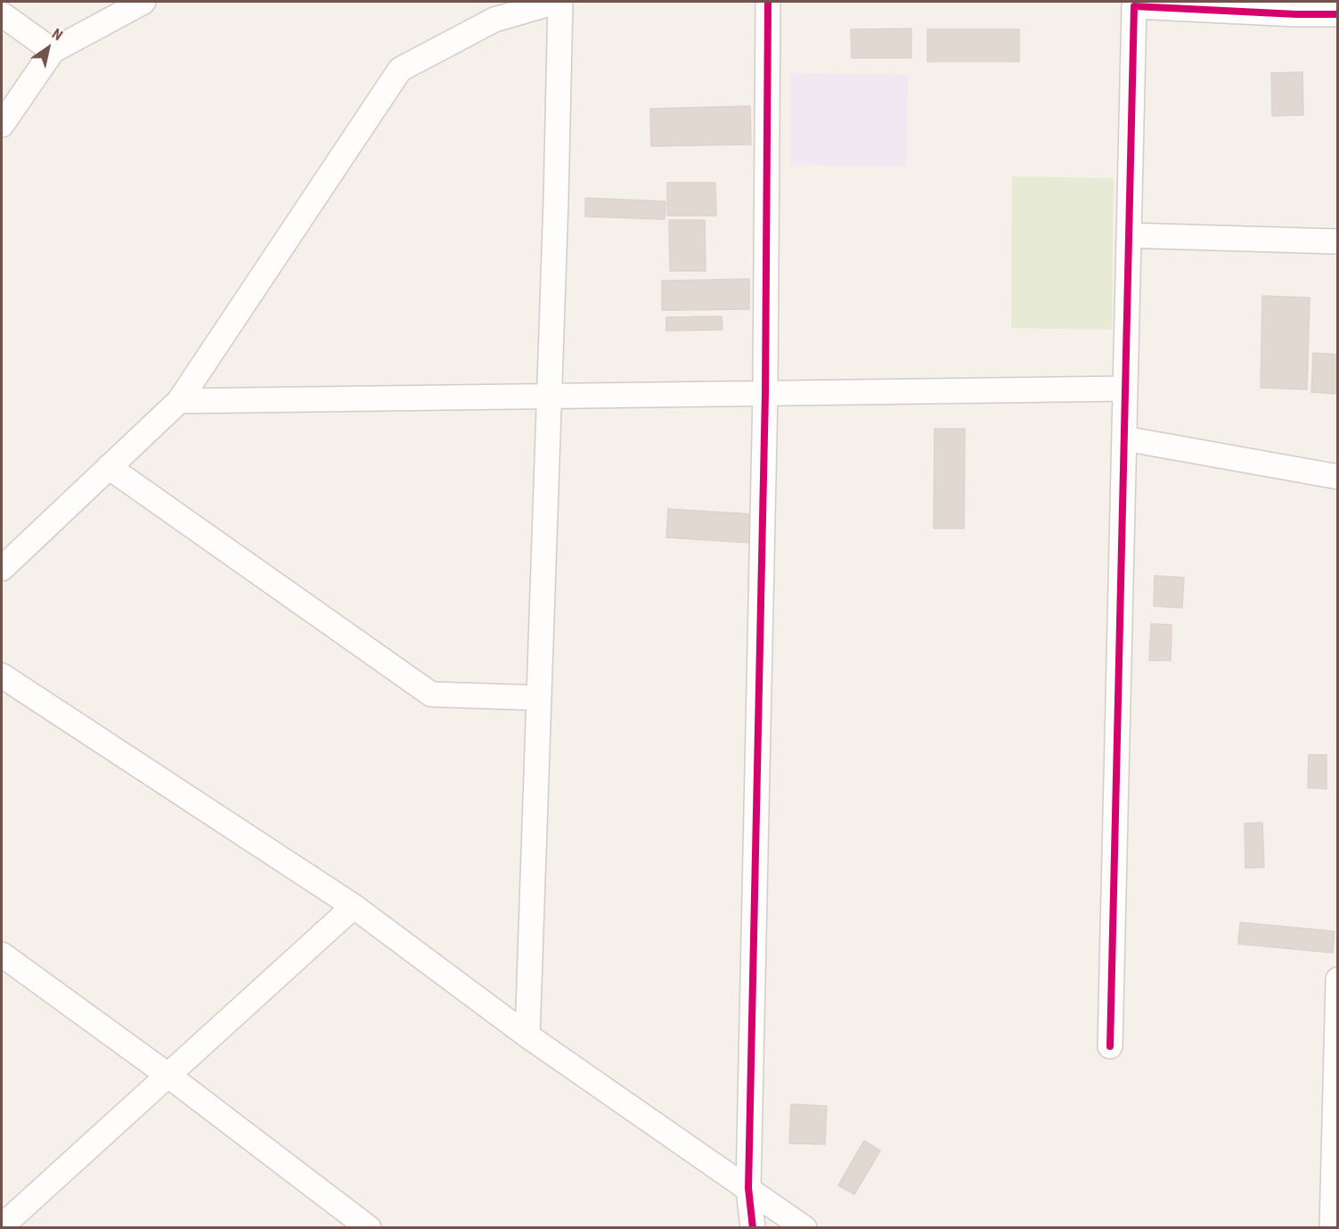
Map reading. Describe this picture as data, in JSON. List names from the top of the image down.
{
  "north": "top right"
}
